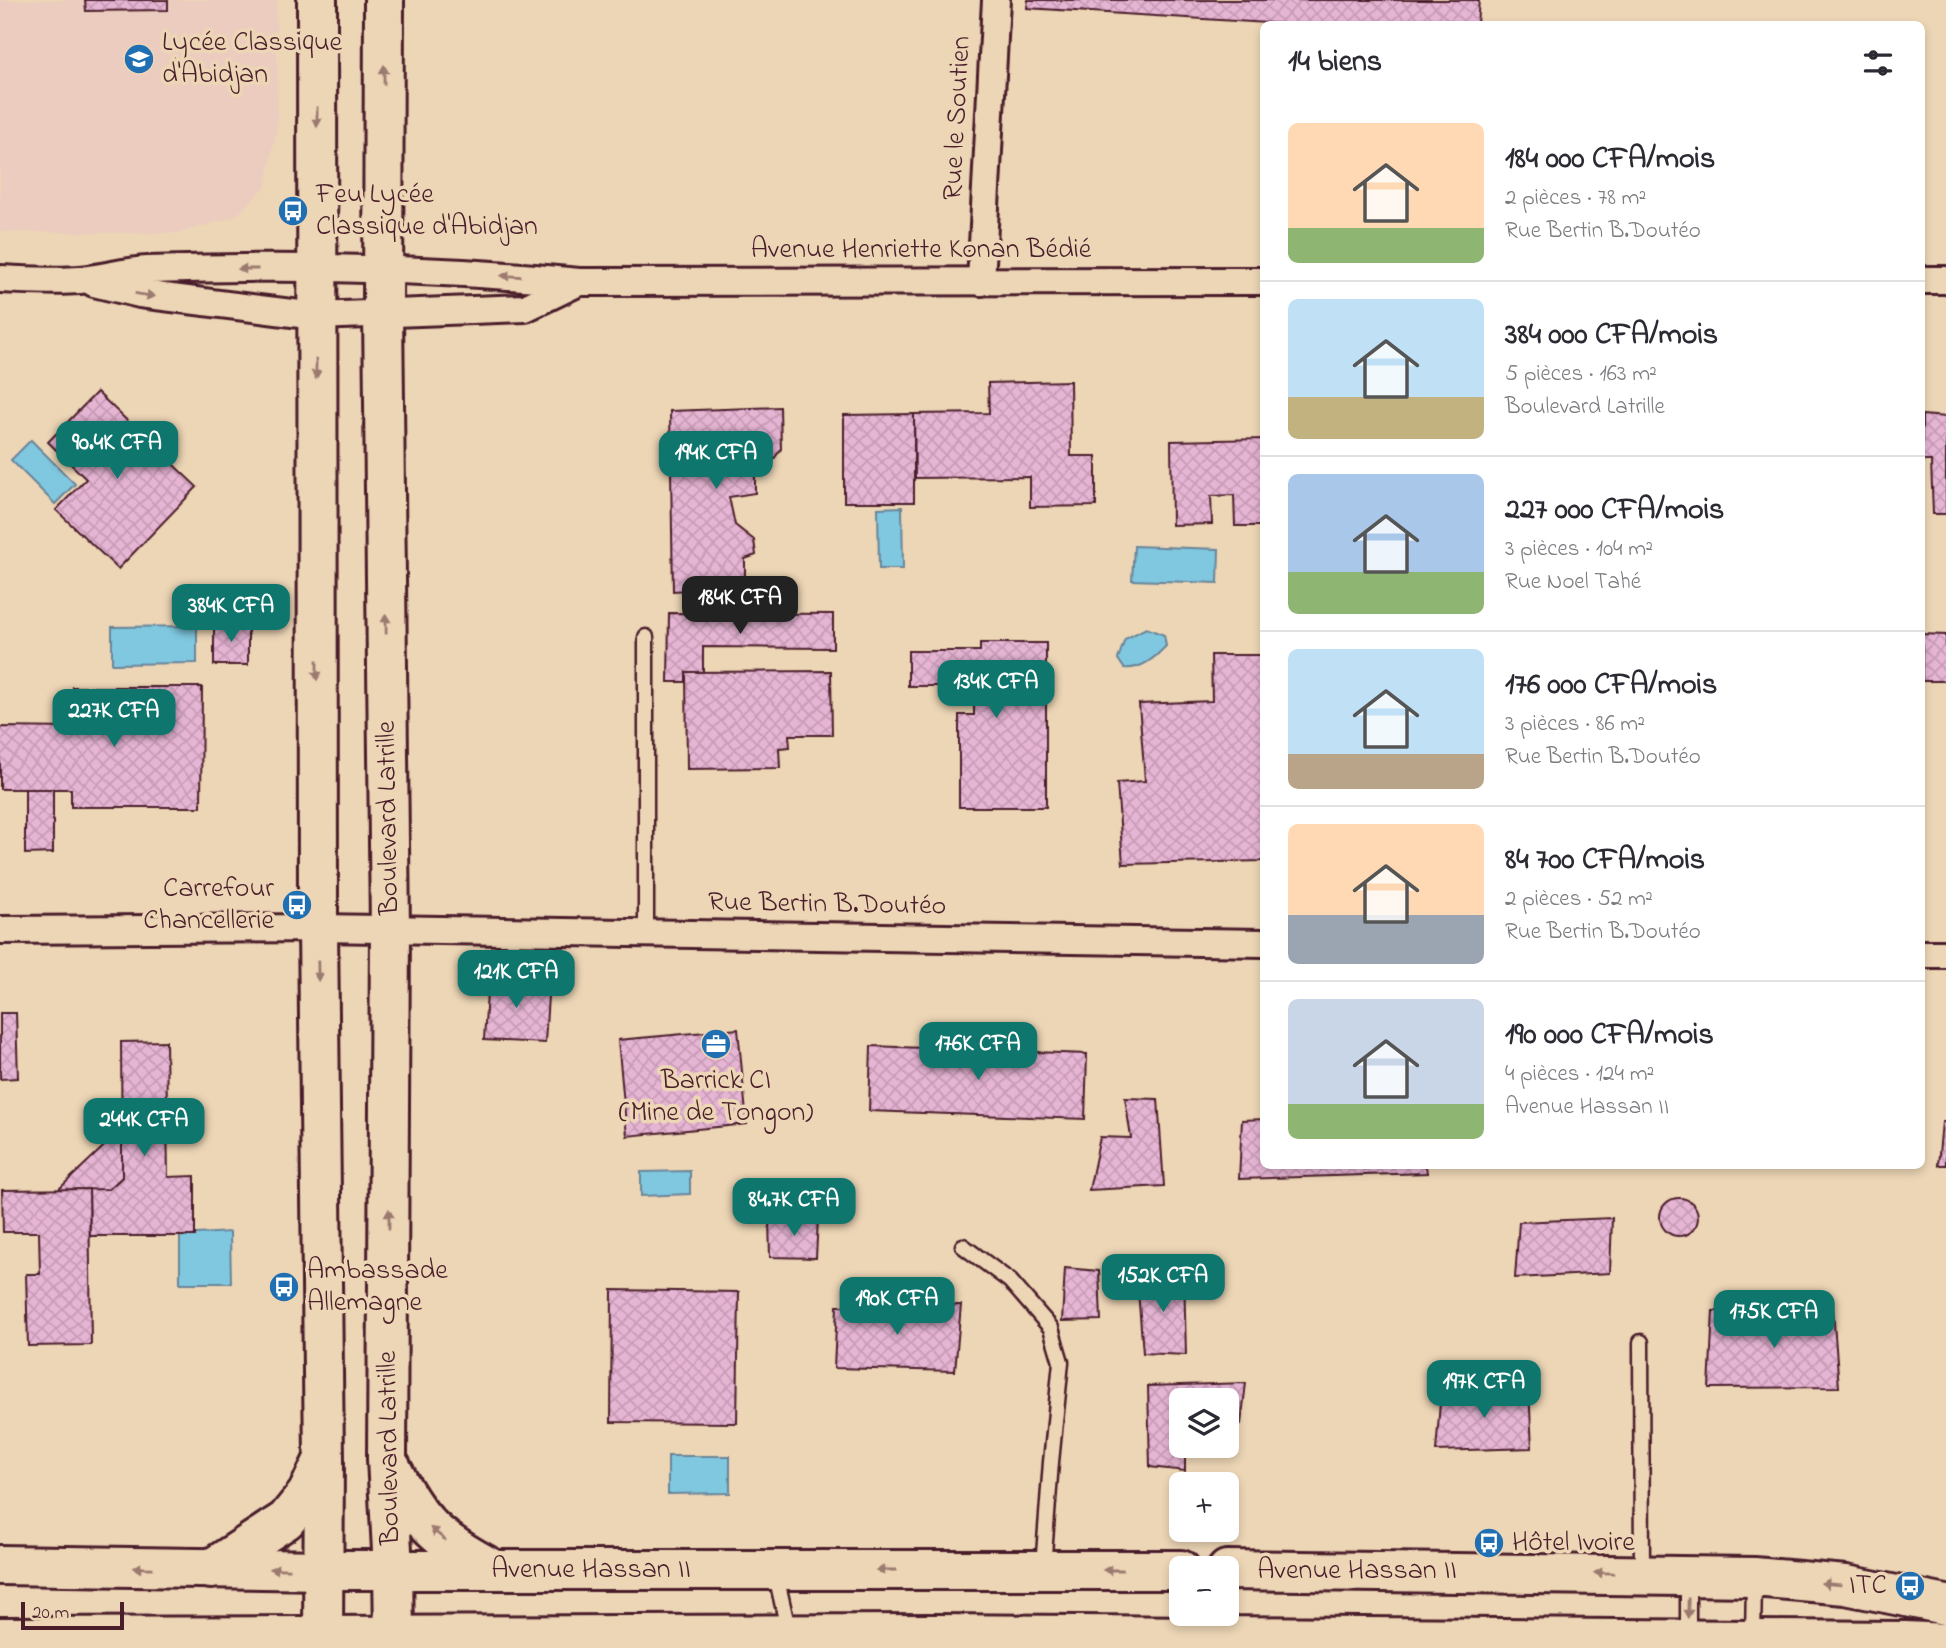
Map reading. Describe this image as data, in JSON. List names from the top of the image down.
{
  "streets": {
    "street": [
      "Rue le Soutien",
      "Avenue Henriette Konan Bédié",
      "Boulevard Latrille",
      "Rue Bertin B.Doutéo",
      "Avenue Hassan II"
    ]
  },
  "crossings": [
    ["Rue le Soutien", "Avenue Henriette Konan Bédié"],
    ["Avenue Henriette Konan Bédié", "Boulevard Latrille"],
    ["Boulevard Latrille", "Rue Bertin B.Doutéo"],
    ["Boulevard Latrille", "Avenue Hassan II"]
  ],
  "places": {
    "school or university": ["Lycée Classique d'Abidjan"],
    "bus stop": [
      "Feu Lycée Classique d'Abidjan",
      "Carrefour Chancellerie",
      "Ambassade Allemagne",
      "Hôtel Ivoire",
      "ITC"
    ],
    "office": ["Barrick CI (Mine de Tongon)"]
  },
  "scale_bar": "20 m",
  "page": {
    "heading": "14 biens",
    "list": [
      {
        "name": "184 000 CFA/mois",
        "note": "2 pièces · 78 m² · Rue Bertin B.Doutéo"
      },
      {
        "name": "384 000 CFA/mois",
        "note": "5 pièces · 163 m² · Boulevard Latrille"
      },
      {
        "name": "227 000 CFA/mois",
        "note": "3 pièces · 104 m² · Rue Noel Tahé"
      },
      {
        "name": "176 000 CFA/mois",
        "note": "3 pièces · 86 m² · Rue Bertin B.Doutéo"
      },
      {
        "name": "84 700 CFA/mois",
        "note": "2 pièces · 52 m² · Rue Bertin B.Doutéo"
      },
      {
        "name": "190 000 CFA/mois",
        "note": "4 pièces · 124 m² · Avenue Hassan II"
      }
    ],
    "price": [
      "90.4K CFA",
      "194K CFA",
      "184K CFA",
      "384K CFA",
      "134K CFA",
      "227K CFA",
      "121K CFA",
      "176K CFA",
      "244K CFA",
      "84.7K CFA",
      "152K CFA",
      "190K CFA",
      "175K CFA",
      "197K CFA"
    ],
    "map_buttons": ["+", "−"],
    "scale": "20 m"
  }
}
